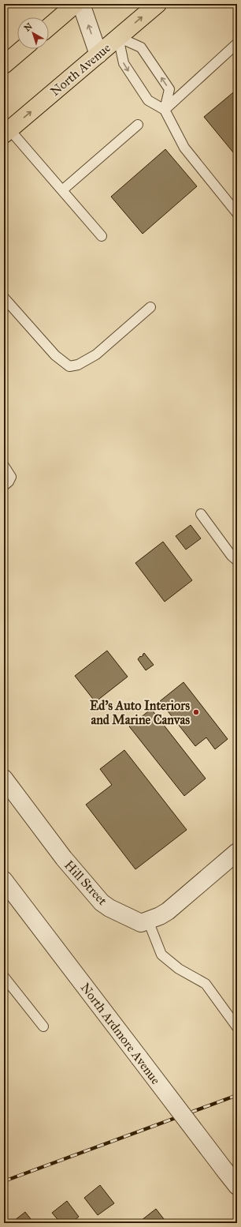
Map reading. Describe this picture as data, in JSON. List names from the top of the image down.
{
  "streets": {
    "main road": ["North Avenue"],
    "street": ["Hill Street", "North Ardmore Avenue"]
  },
  "one_way": ["North Avenue"],
  "places": ["Ed's Auto Interiors and Marine Canvas"],
  "north": "top left"
}
